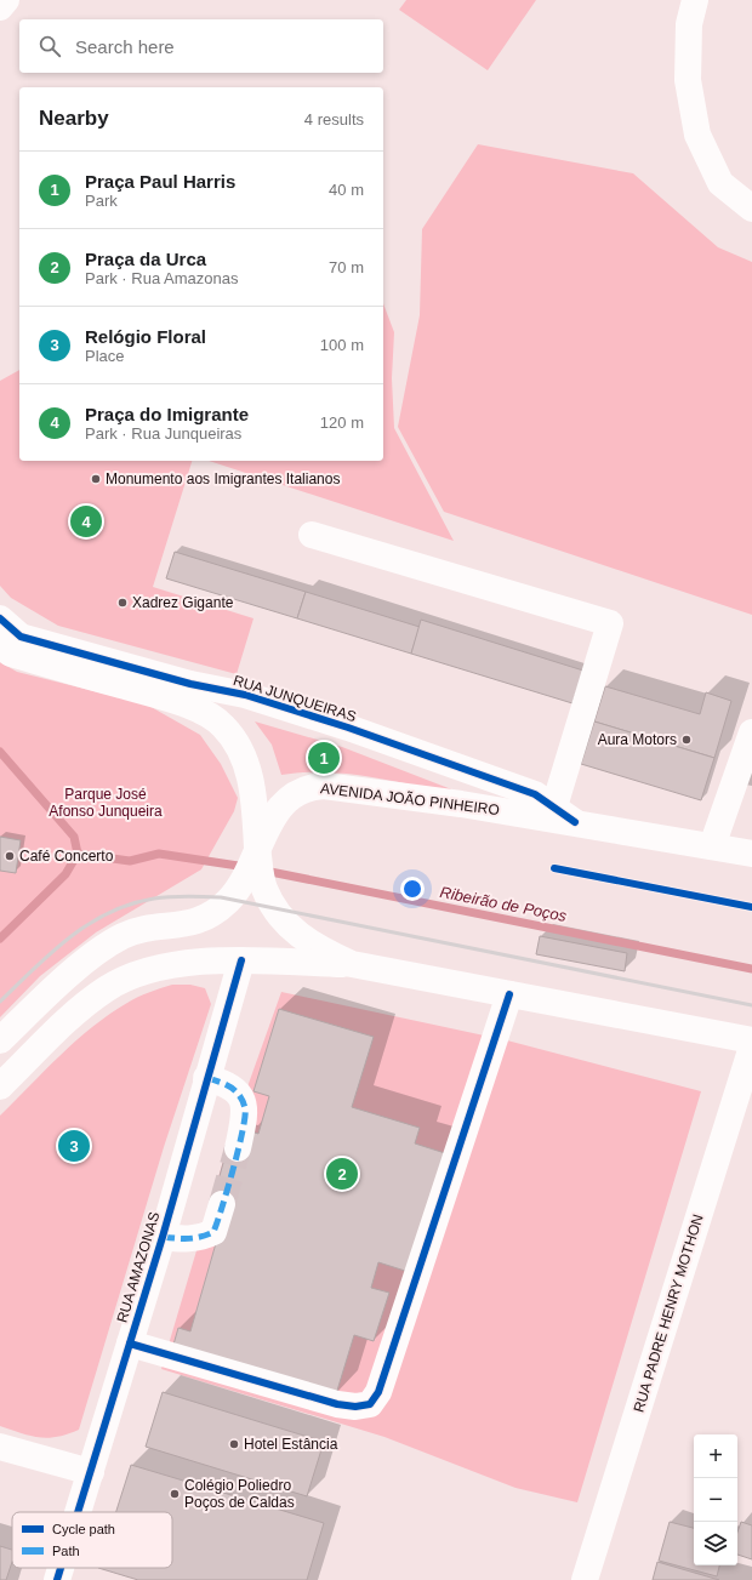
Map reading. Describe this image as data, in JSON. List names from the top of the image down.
{
  "streets": {
    "street": [
      "RUA JUNQUEIRAS",
      "AVENIDA JOÃO PINHEIRO",
      "RUA AMAZONAS",
      "RUA PADRE HENRY MOTHON"
    ]
  },
  "crossings": [
    ["RUA JUNQUEIRAS", "AVENIDA JOÃO PINHEIRO"]
  ],
  "water": ["Ribeirão de Poços"],
  "parks": ["Parque José Afonso Junqueira"],
  "places": [
    "Monumento aos Imigrantes Italianos",
    "Xadrez Gigante",
    "Aura Motors",
    "Café Concerto",
    "Hotel Estância",
    "Colégio Poliedro Poços de Caldas"
  ],
  "legend": ["Cycle path", "Path"],
  "page": {
    "search": "Search here",
    "heading": ["Nearby", "4 results"],
    "list": [
      {
        "mark": "1",
        "name": "Praça Paul Harris",
        "note": "Park",
        "value": "40 m"
      },
      {
        "mark": "2",
        "name": "Praça da Urca",
        "note": "Park · Rua Amazonas",
        "value": "70 m"
      },
      {
        "mark": "3",
        "name": "Relógio Floral",
        "note": "Place",
        "value": "100 m"
      },
      {
        "mark": "4",
        "name": "Praça do Imigrante",
        "note": "Park · Rua Junqueiras",
        "value": "120 m"
      }
    ],
    "pins": [
      "4",
      "1",
      "3",
      "2"
    ],
    "map_buttons": ["+", "−"]
  }
}
